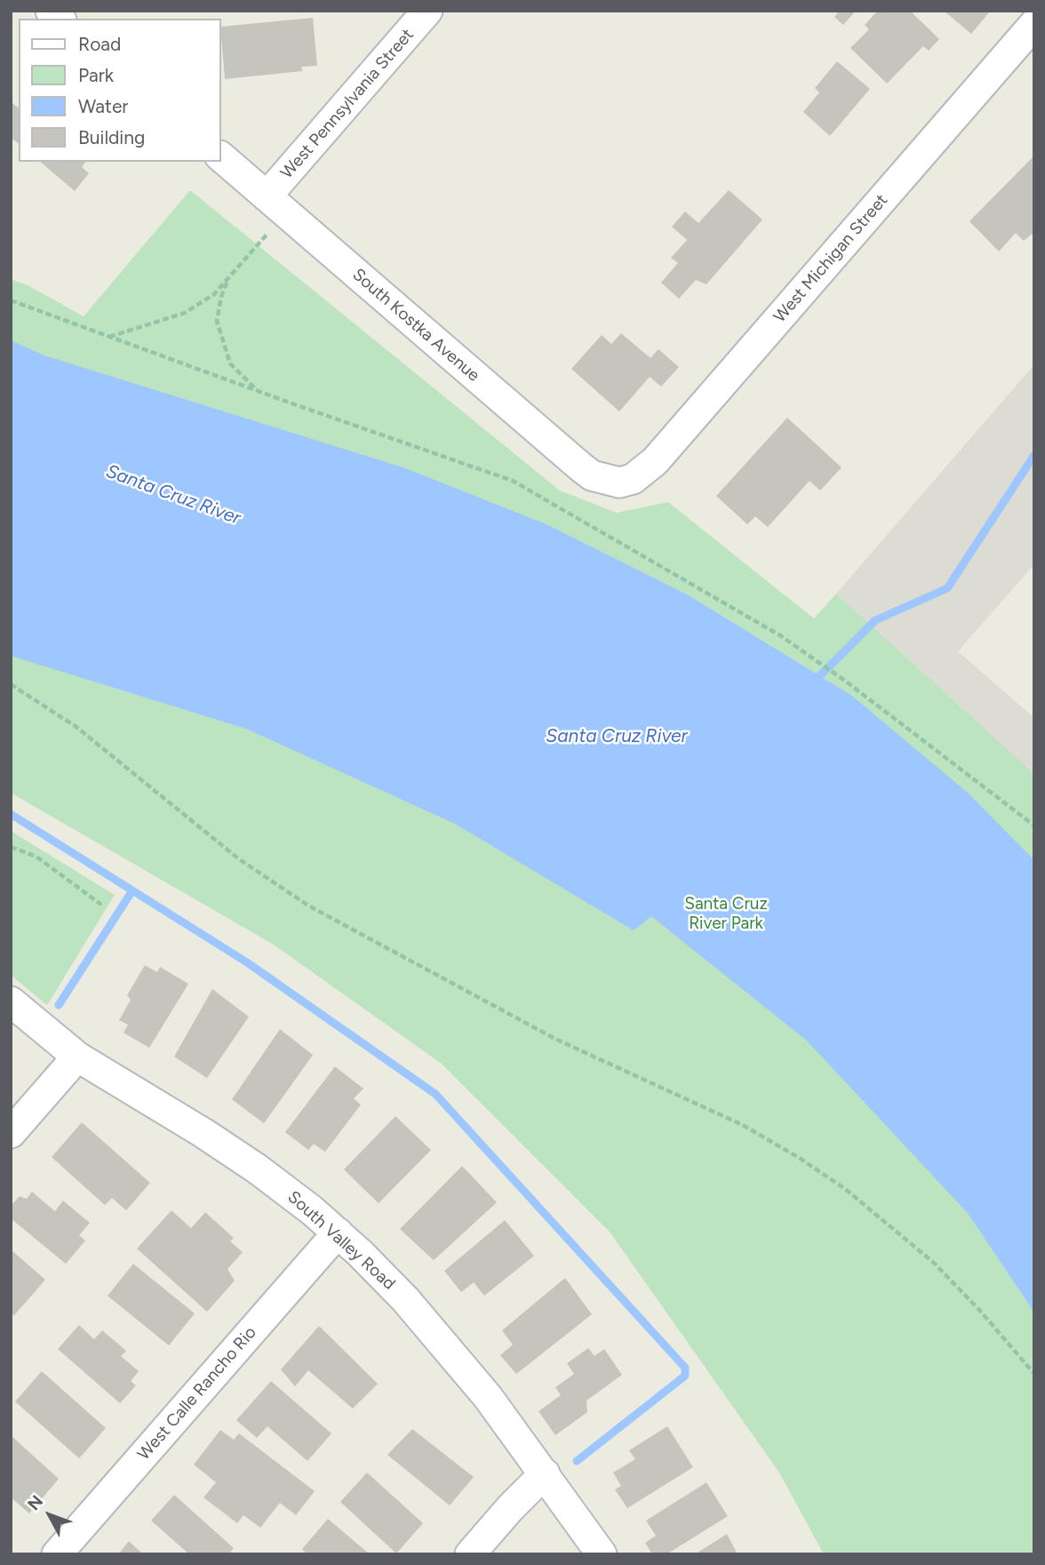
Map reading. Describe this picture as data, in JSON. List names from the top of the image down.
{
  "streets": {
    "street": [
      "West Pennsylvania Street",
      "West Michigan Street",
      "South Kostka Avenue",
      "South Valley Road",
      "West Calle Rancho Rio"
    ]
  },
  "crossings": [
    ["West Pennsylvania Street", "South Kostka Avenue"],
    ["West Michigan Street", "South Kostka Avenue"],
    ["South Valley Road", "West Calle Rancho Rio"]
  ],
  "water": ["Santa Cruz River"],
  "parks": ["Santa Cruz River Park"],
  "legend": [
    "Road",
    "Park",
    "Water",
    "Building"
  ],
  "north": "top left"
}
